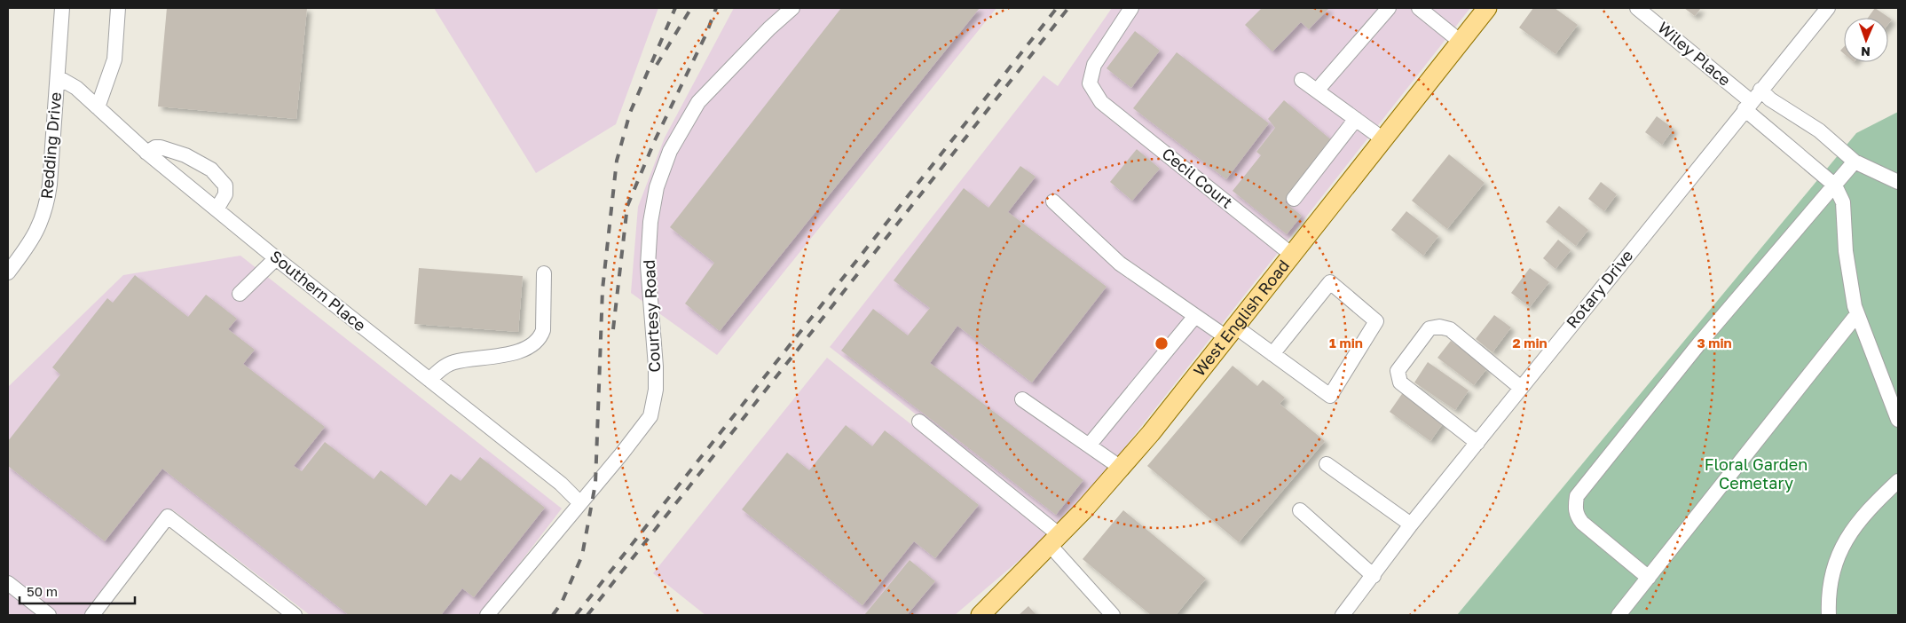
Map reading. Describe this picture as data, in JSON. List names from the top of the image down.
{
  "streets": {
    "main road": ["West English Road"],
    "street": [
      "Wiley Place",
      "Redding Drive",
      "Cecil Court",
      "Rotary Drive",
      "Southern Place",
      "Courtesy Road"
    ]
  },
  "crossings": [
    ["Wiley Place", "Rotary Drive"],
    ["Redding Drive", "Southern Place"],
    ["Cecil Court", "West English Road"],
    ["Southern Place", "Courtesy Road"]
  ],
  "parks": ["Floral Garden Cemetary"],
  "scale_bar": "50 m",
  "north": "bottom",
  "rings": ["1 min", "2 min", "3 min"]
}
